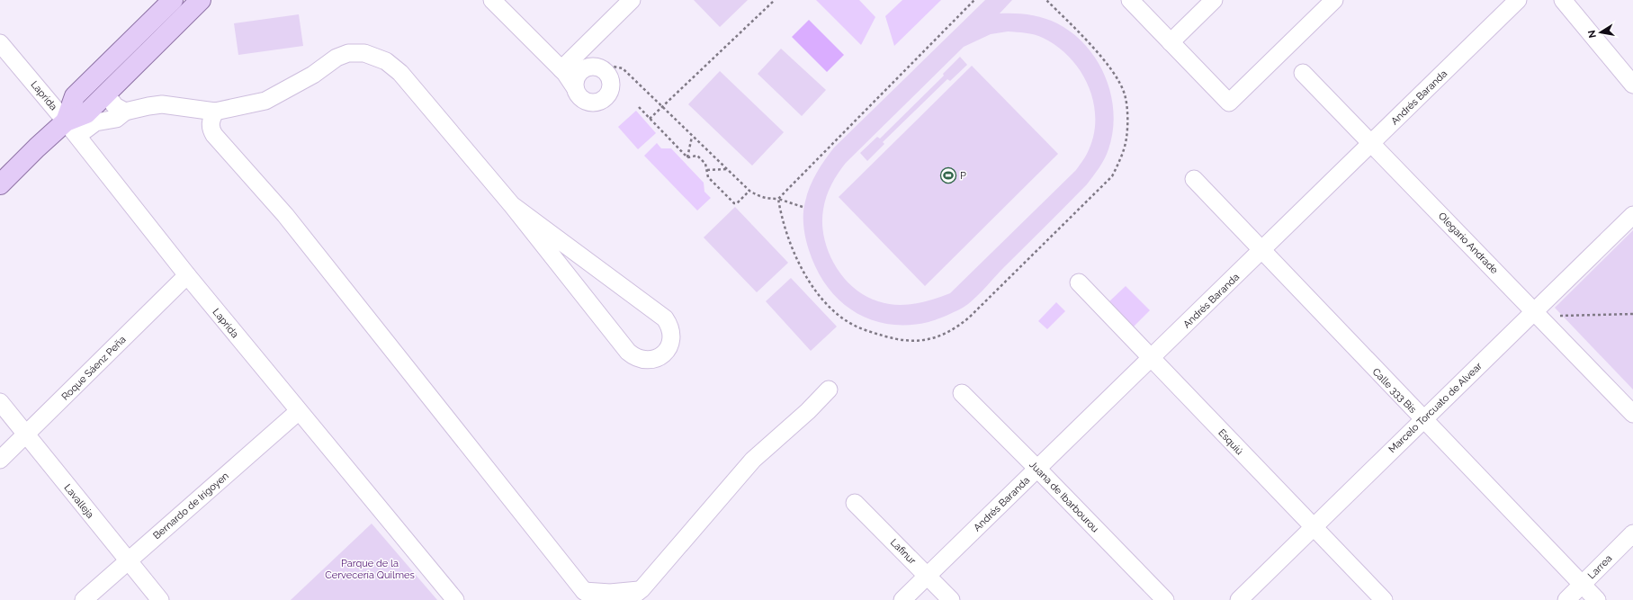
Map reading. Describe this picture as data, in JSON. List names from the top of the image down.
{
  "streets": {
    "street": [
      "Laprida",
      "Andrés Baranda",
      "Olegario Andrade",
      "Roque Sáenz Peña",
      "Calle 333 Bis",
      "Marcelo Torcuato de Alvear",
      "Esquiú",
      "Juana de Ibarbourou",
      "Lavalleja",
      "Bernardo de Irigoyen",
      "Lafinur",
      "Larrea"
    ]
  },
  "crossings": [
    ["Laprida", "Roque Sáenz Peña"],
    ["Laprida", "Bernardo de Irigoyen"],
    ["Andrés Baranda", "Olegario Andrade"],
    ["Andrés Baranda", "Calle 333 Bis"],
    ["Andrés Baranda", "Esquiú"],
    ["Andrés Baranda", "Juana de Ibarbourou"],
    ["Andrés Baranda", "Lafinur"],
    ["Olegario Andrade", "Marcelo Torcuato de Alvear"],
    ["Roque Sáenz Peña", "Lavalleja"],
    ["Calle 333 Bis", "Marcelo Torcuato de Alvear"],
    ["Calle 333 Bis", "Larrea"],
    ["Marcelo Torcuato de Alvear", "Esquiú"],
    ["Lavalleja", "Bernardo de Irigoyen"]
  ],
  "parks": ["Parque de la Cervecería Quilmes"],
  "places": {
    "sports": ["P"]
  },
  "north": "left"
}
